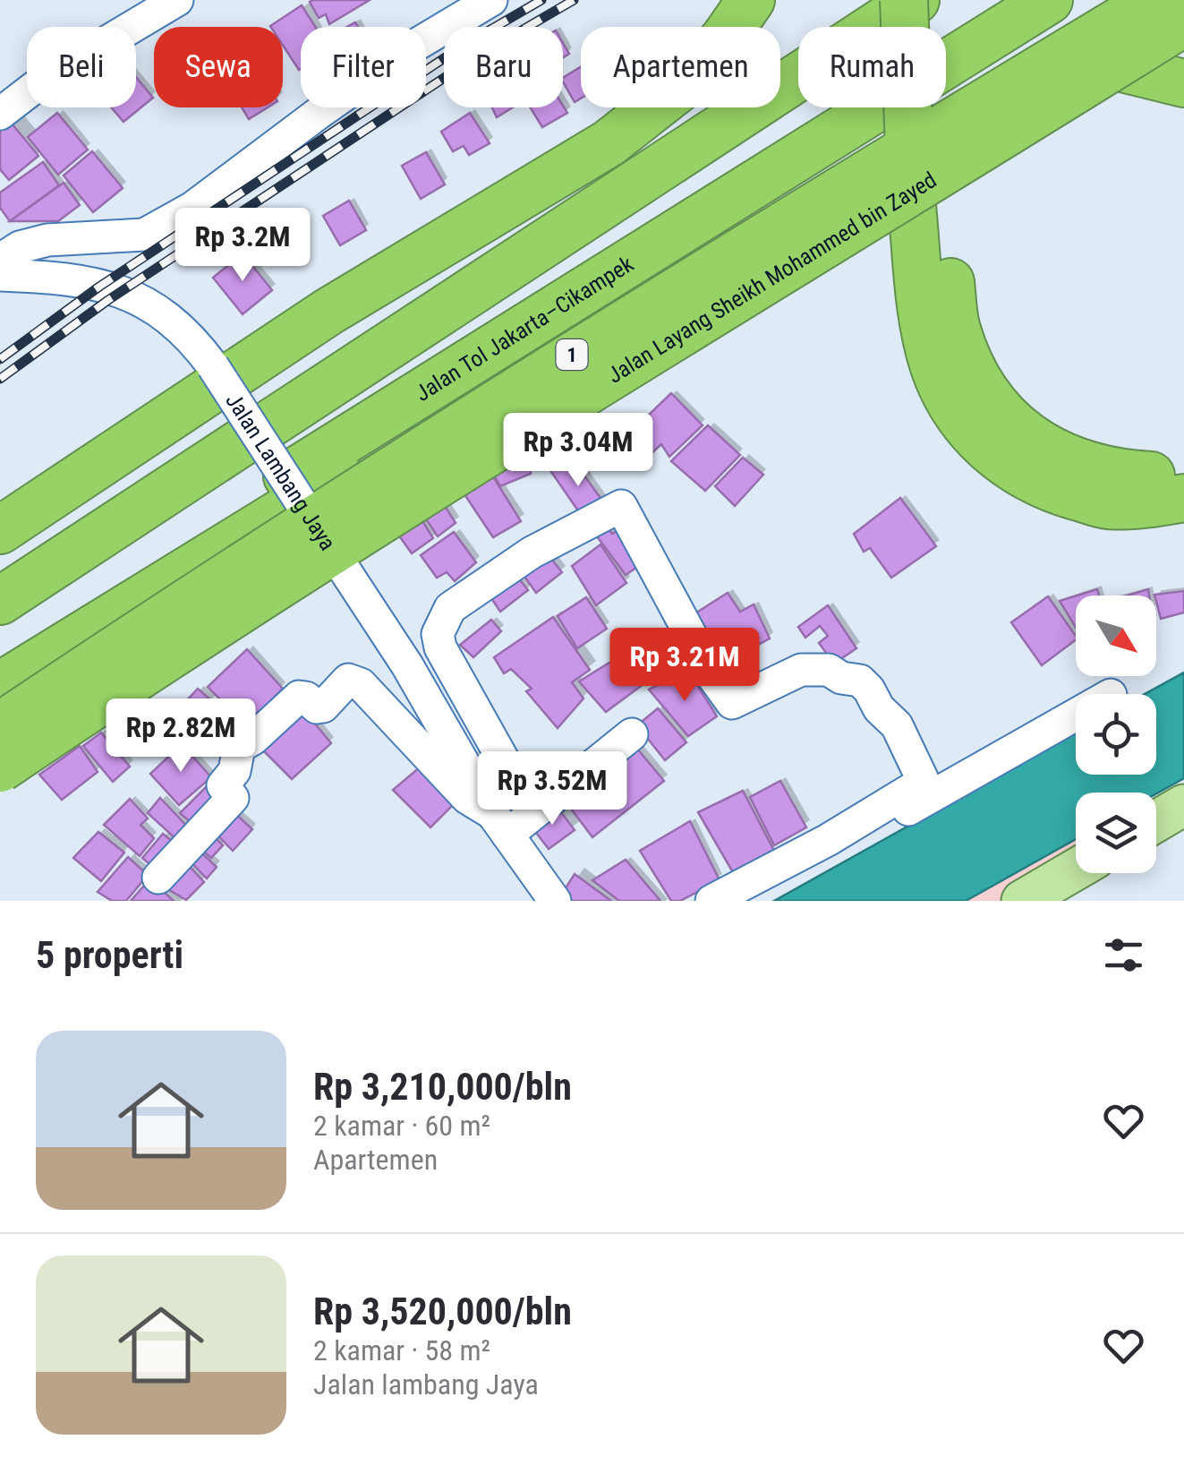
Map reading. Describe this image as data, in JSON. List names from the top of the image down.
{
  "streets": {
    "highway": ["Jalan Layang Sheikh Mohammed bin Zayed", "Jalan Tol Jakarta–Cikampek", "1"],
    "street": ["Jalan Lambang Jaya"]
  },
  "north": "bottom right",
  "page": {
    "chip": [
      "Beli",
      "Sewa",
      "Filter",
      "Baru",
      "Apartemen",
      "Rumah"
    ],
    "price": [
      "Rp 3.2M",
      "Rp 3.04M",
      "Rp 3.21M",
      "Rp 2.82M",
      "Rp 3.52M"
    ],
    "heading": "5 properti",
    "list": [
      {
        "name": "Rp 3,210,000/bln",
        "note": "2 kamar · 60 m² · Apartemen"
      },
      {
        "name": "Rp 3,520,000/bln",
        "note": "2 kamar · 58 m² · Jalan lambang Jaya"
      }
    ]
  }
}
